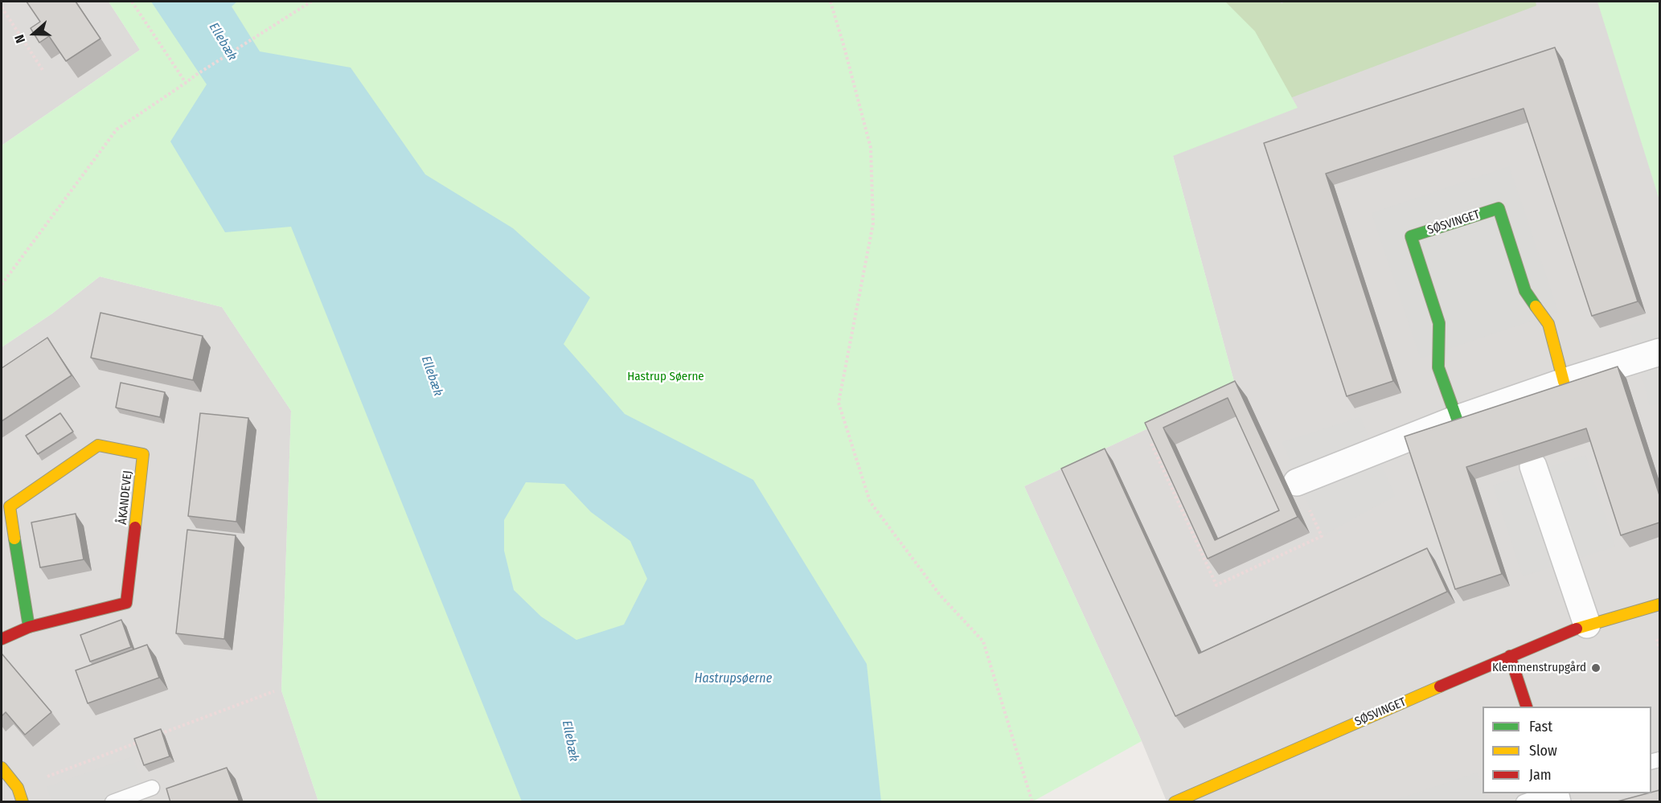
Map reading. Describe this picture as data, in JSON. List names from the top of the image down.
{
  "streets": {
    "street": ["SØSVINGET", "ÅKANDEVEJ"]
  },
  "water": ["Ellebæk", "Hastrupsøerne"],
  "parks": ["Hastrup Søerne"],
  "places": ["Klemmenstrupgård"],
  "legend": ["Fast", "Slow", "Jam"],
  "north": "left"
}
